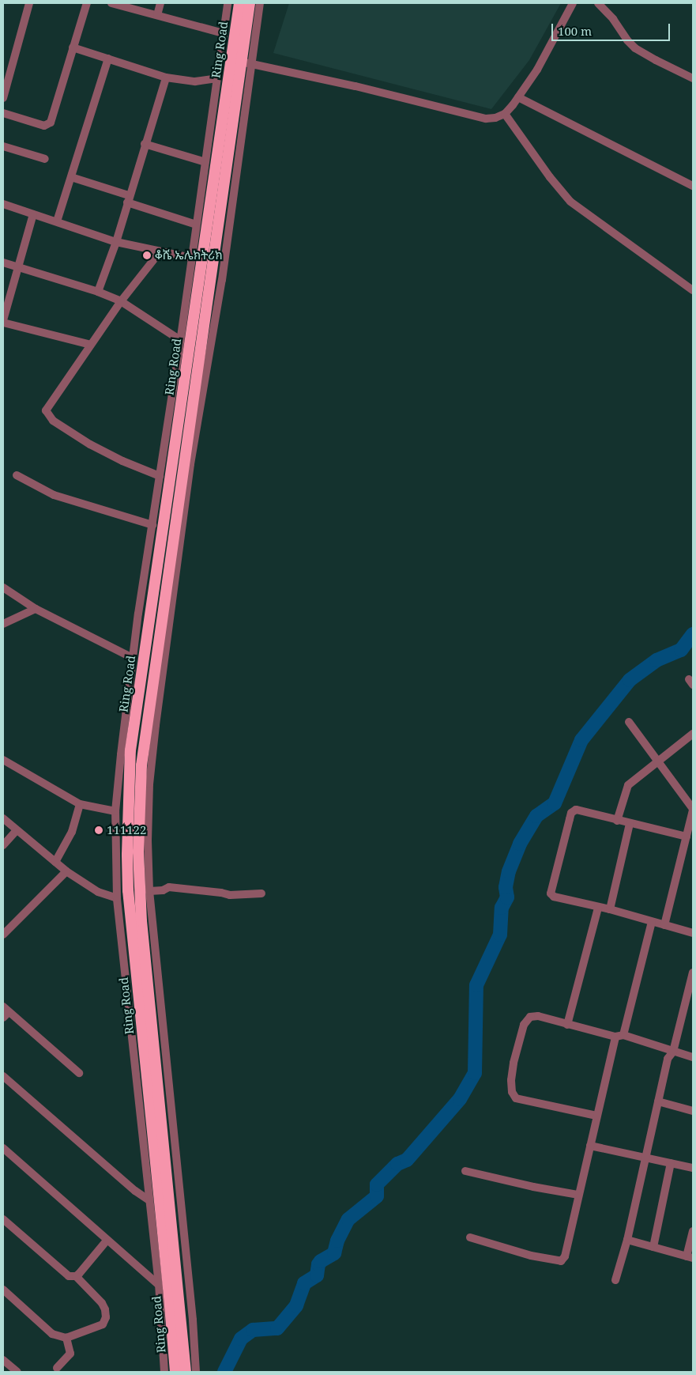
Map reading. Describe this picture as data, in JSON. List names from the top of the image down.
{
  "streets": {
    "highway": ["Ring Road"]
  },
  "places": ["ቆሼ ኤሌክትሪክ", "111122"],
  "scale_bar": "100 m"
}
